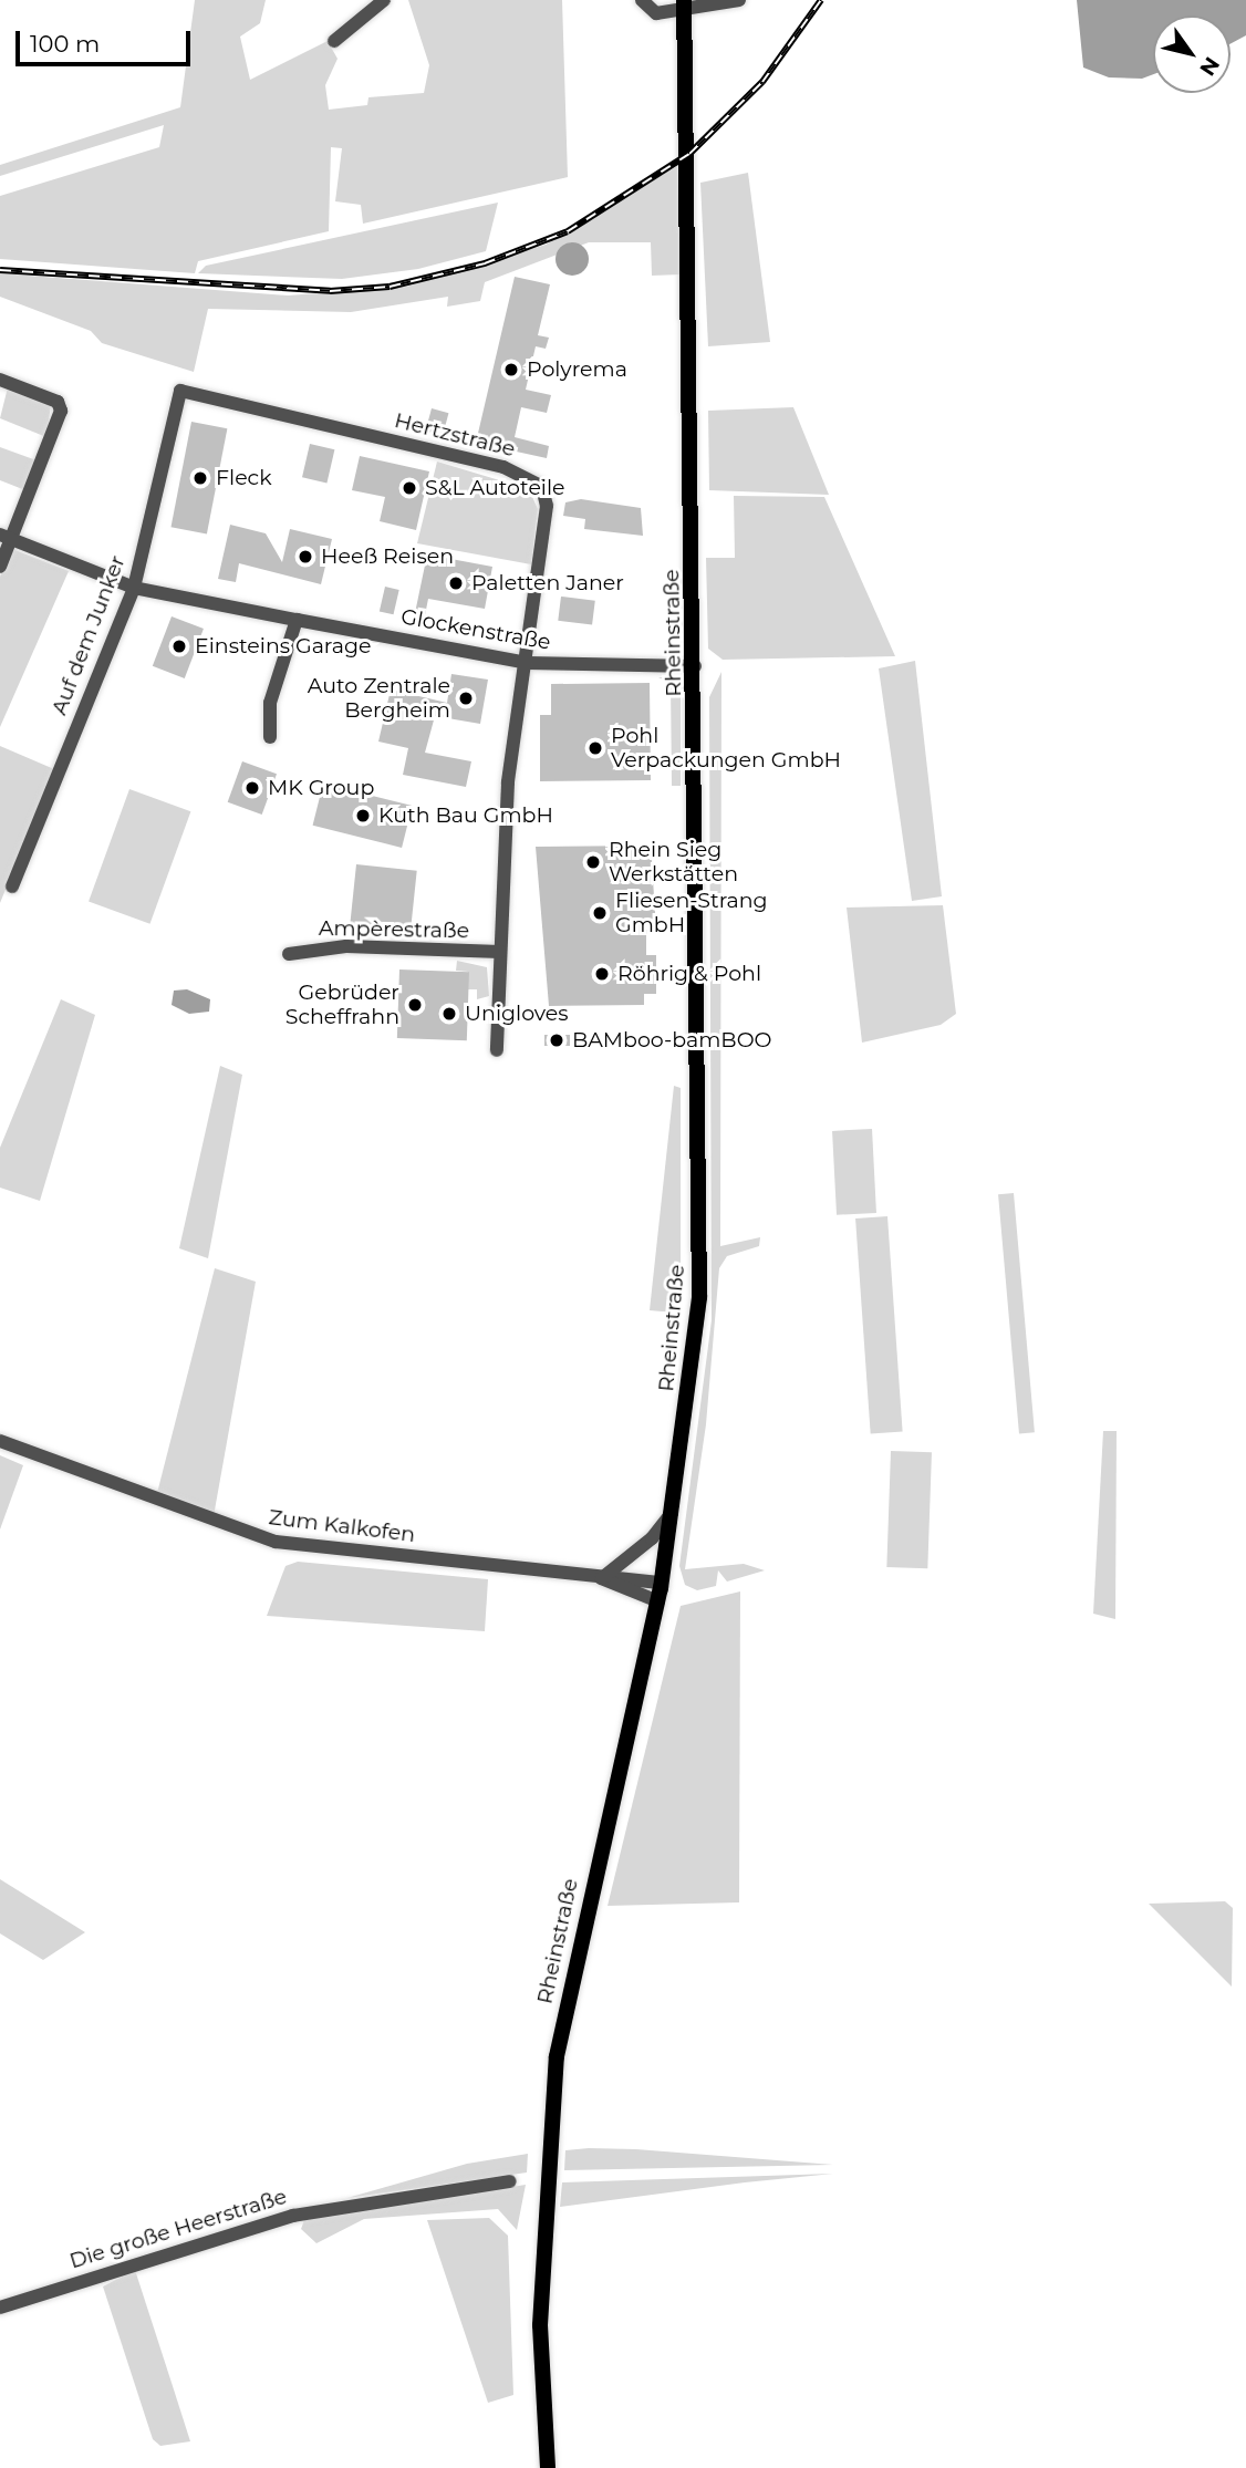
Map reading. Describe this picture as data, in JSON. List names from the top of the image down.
{
  "streets": {
    "main road": ["Rheinstraße"],
    "street": [
      "Hertzstraße",
      "Glockenstraße",
      "Auf dem Junker",
      "Ampèrestraße",
      "Zum Kalkofen",
      "Die große Heerstraße"
    ]
  },
  "crossings": [
    ["Hertzstraße", "Glockenstraße"],
    ["Hertzstraße", "Auf dem Junker"],
    ["Hertzstraße", "Ampèrestraße"],
    ["Glockenstraße", "Rheinstraße"],
    ["Glockenstraße", "Auf dem Junker"],
    ["Glockenstraße", "Ampèrestraße"],
    ["Rheinstraße", "Zum Kalkofen"]
  ],
  "places": [
    "Polyrema",
    "Fleck",
    "S&L Autoteile",
    "Heeß Reisen",
    "Paletten Janer",
    "Einsteins Garage",
    "Auto Zentrale Bergheim",
    "Pohl Verpackungen GmbH",
    "MK Group",
    "Kuth Bau GmbH",
    "Rhein Sieg Werkstätten",
    "Fliesen-Strang GmbH",
    "Röhrig & Pohl",
    "Gebrüder Scheffrahn",
    "Unigloves",
    "BAMboo-bamBOO"
  ],
  "scale_bar": "100 m",
  "north": "bottom right"
}
